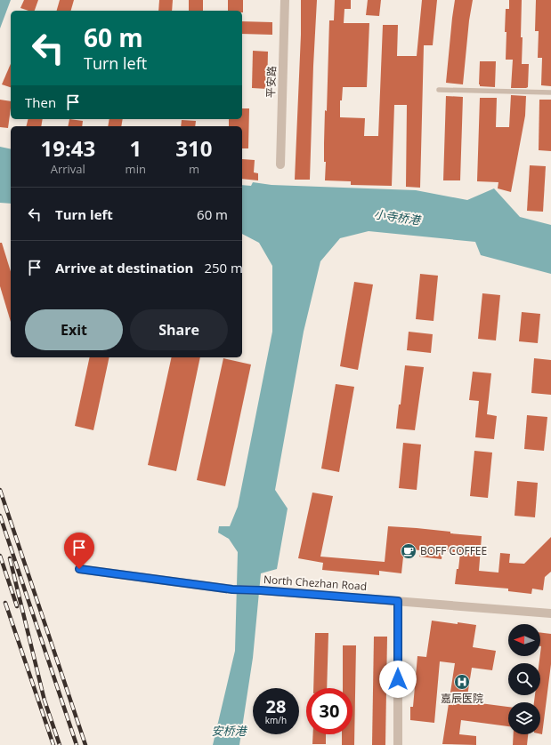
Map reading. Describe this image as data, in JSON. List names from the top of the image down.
{
  "streets": {
    "street": ["平安路", "North Chezhan Road"]
  },
  "water": ["小寺桥港", "安桥港"],
  "places": {
    "cafe": ["BOFF COFFEE"],
    "hospital": ["嘉辰医院"]
  },
  "north": "left",
  "page": {
    "turn": ["60 m", "Turn left"],
    "then": "Then",
    "eta": [
      "19:43",
      "Arrival",
      "1",
      "min",
      "310",
      "m"
    ],
    "list": [
      {
        "name": "Turn left",
        "value": "60 m"
      },
      {
        "name": "Arrive at destination",
        "value": "250 m"
      }
    ],
    "buttons": ["Exit", "Share"],
    "speed": "28 km/h",
    "limit": "30"
  }
}
